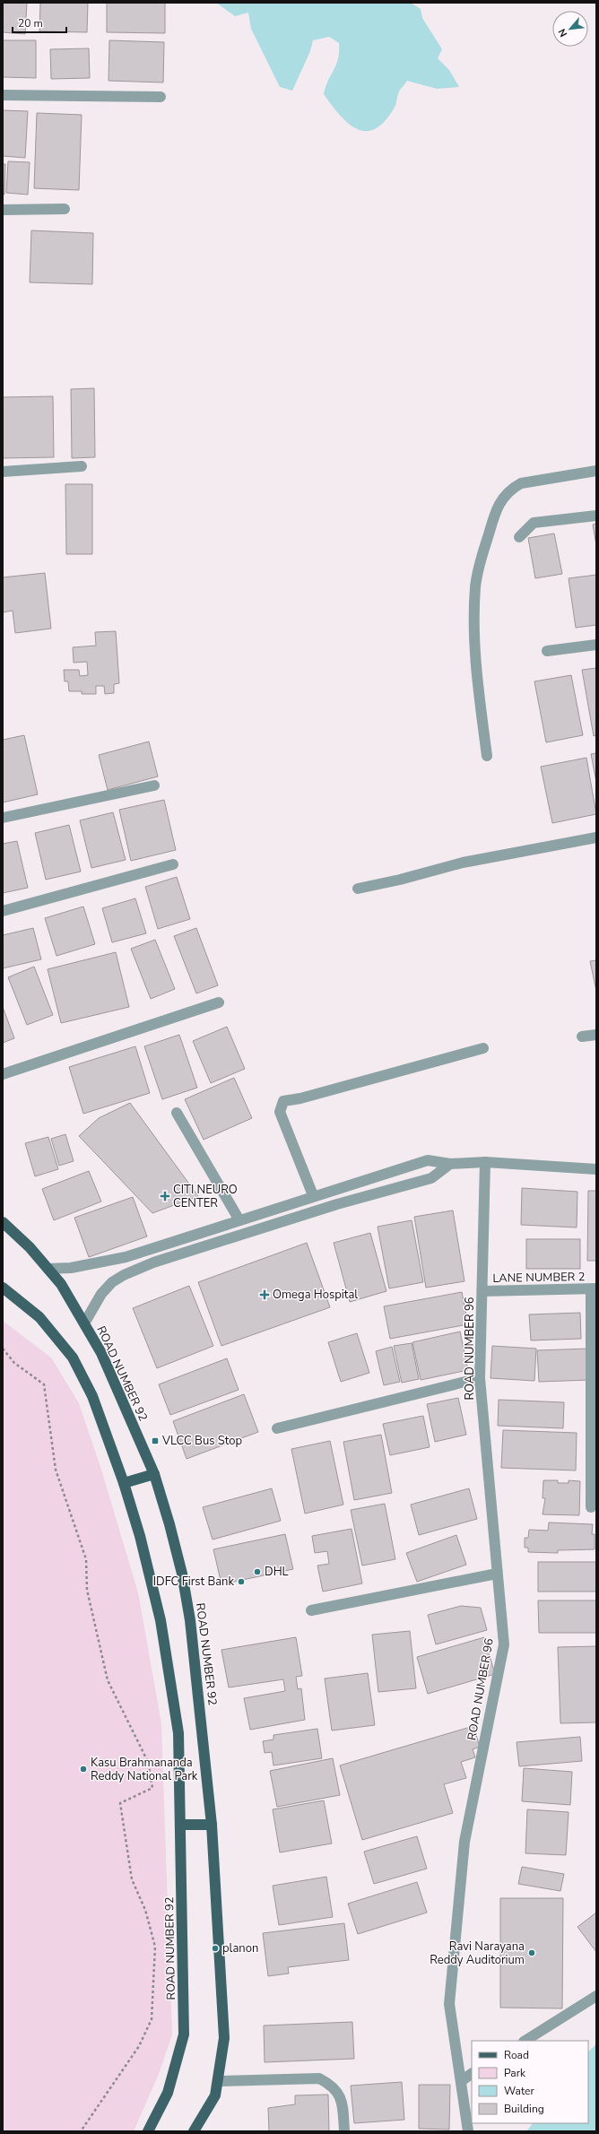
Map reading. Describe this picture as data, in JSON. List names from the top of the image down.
{
  "streets": {
    "main road": ["ROAD NUMBER 92"],
    "street": ["LANE NUMBER 2", "ROAD NUMBER 96"]
  },
  "crossings": [
    ["LANE NUMBER 2", "ROAD NUMBER 96"]
  ],
  "places": {
    "health": ["CITI NEURO CENTER", "Omega Hospital"],
    "transit": ["VLCC Bus Stop"],
    "other": [
      "DHL",
      "IDFC First Bank",
      "Kasu Brahmananda Reddy National Park",
      "planon",
      "Ravi Narayana Reddy Auditorium"
    ]
  },
  "legend": [
    "Road",
    "Park",
    "Water",
    "Building"
  ],
  "scale_bar": "20 m",
  "north": "bottom left"
}
